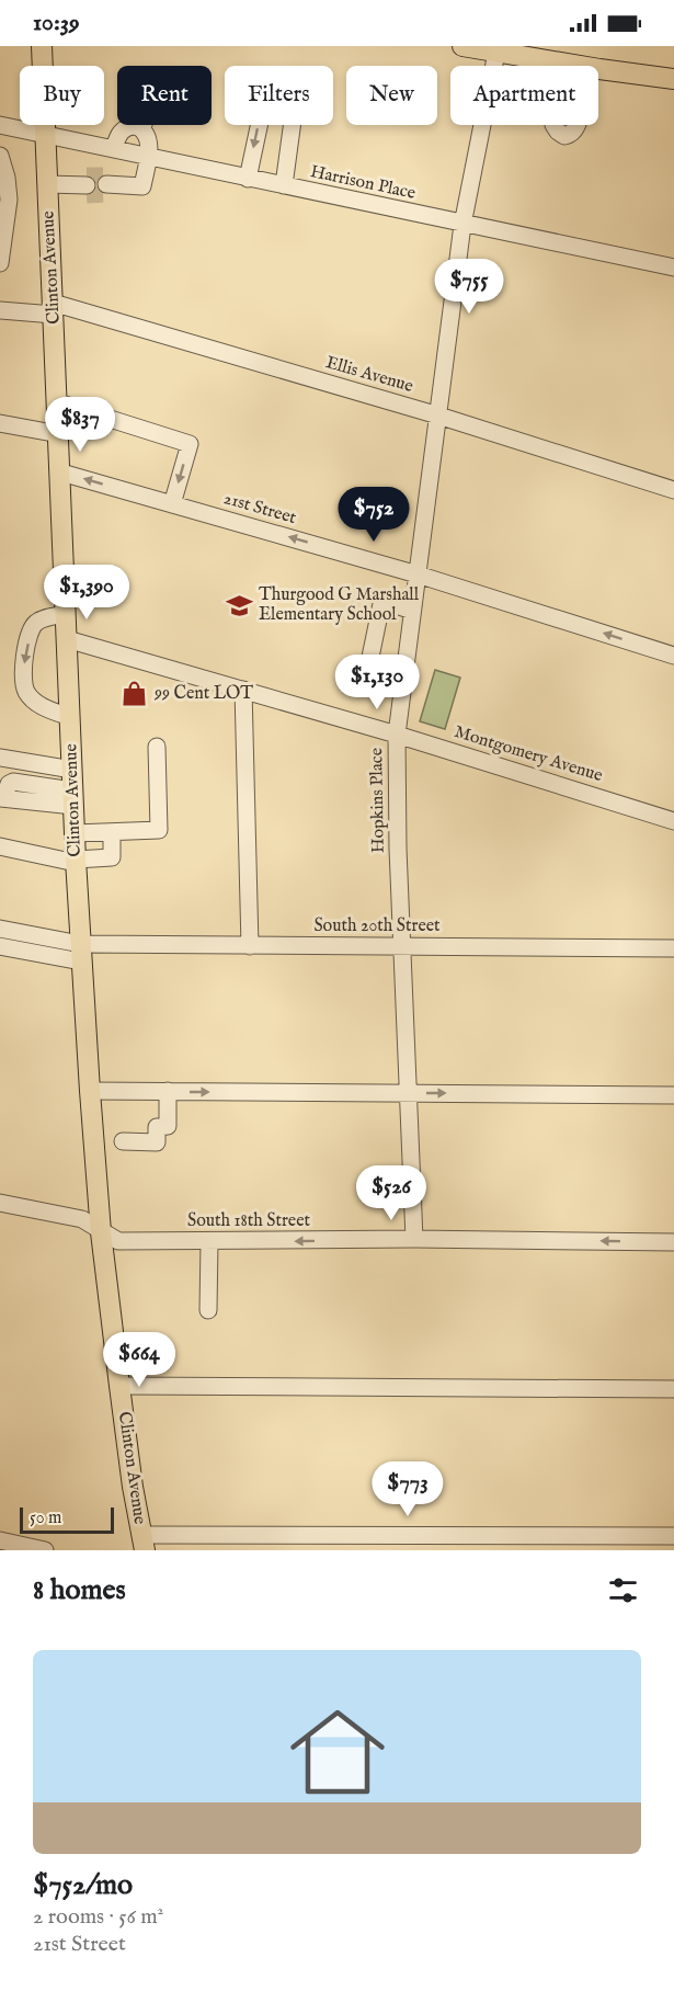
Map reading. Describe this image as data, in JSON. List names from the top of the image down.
{
  "streets": {
    "main road": ["Clinton Avenue"],
    "street": [
      "Harrison Place",
      "Ellis Avenue",
      "21st Street",
      "Montgomery Avenue",
      "Hopkins Place",
      "South 20th Street",
      "South 18th Street"
    ]
  },
  "crossings": [
    ["Harrison Place", "Clinton Avenue"],
    ["Harrison Place", "Hopkins Place"],
    ["Clinton Avenue", "Ellis Avenue"],
    ["Clinton Avenue", "21st Street"],
    ["Clinton Avenue", "Montgomery Avenue"],
    ["Clinton Avenue", "South 20th Street"],
    ["Clinton Avenue", "South 18th Street"],
    ["Ellis Avenue", "Hopkins Place"],
    ["21st Street", "Hopkins Place"],
    ["Montgomery Avenue", "Hopkins Place"],
    ["Hopkins Place", "South 20th Street"],
    ["Hopkins Place", "South 18th Street"]
  ],
  "one_way": ["21st Street"],
  "places": {
    "school or university": ["Thurgood G Marshall Elementary School"],
    "shop": ["99 Cent LOT"]
  },
  "scale_bar": "50 m",
  "page": {
    "status": "10:39",
    "chip": [
      "Buy",
      "Rent",
      "Filters",
      "New",
      "Apartment"
    ],
    "price": [
      "$755",
      "$837",
      "$752",
      "$1,390",
      "$1,130",
      "$526",
      "$664",
      "$773"
    ],
    "scale": "50 m",
    "heading": "8 homes",
    "list": [
      {
        "name": "$752/mo",
        "note": "2 rooms · 56 m² · 21st Street"
      }
    ]
  }
}
